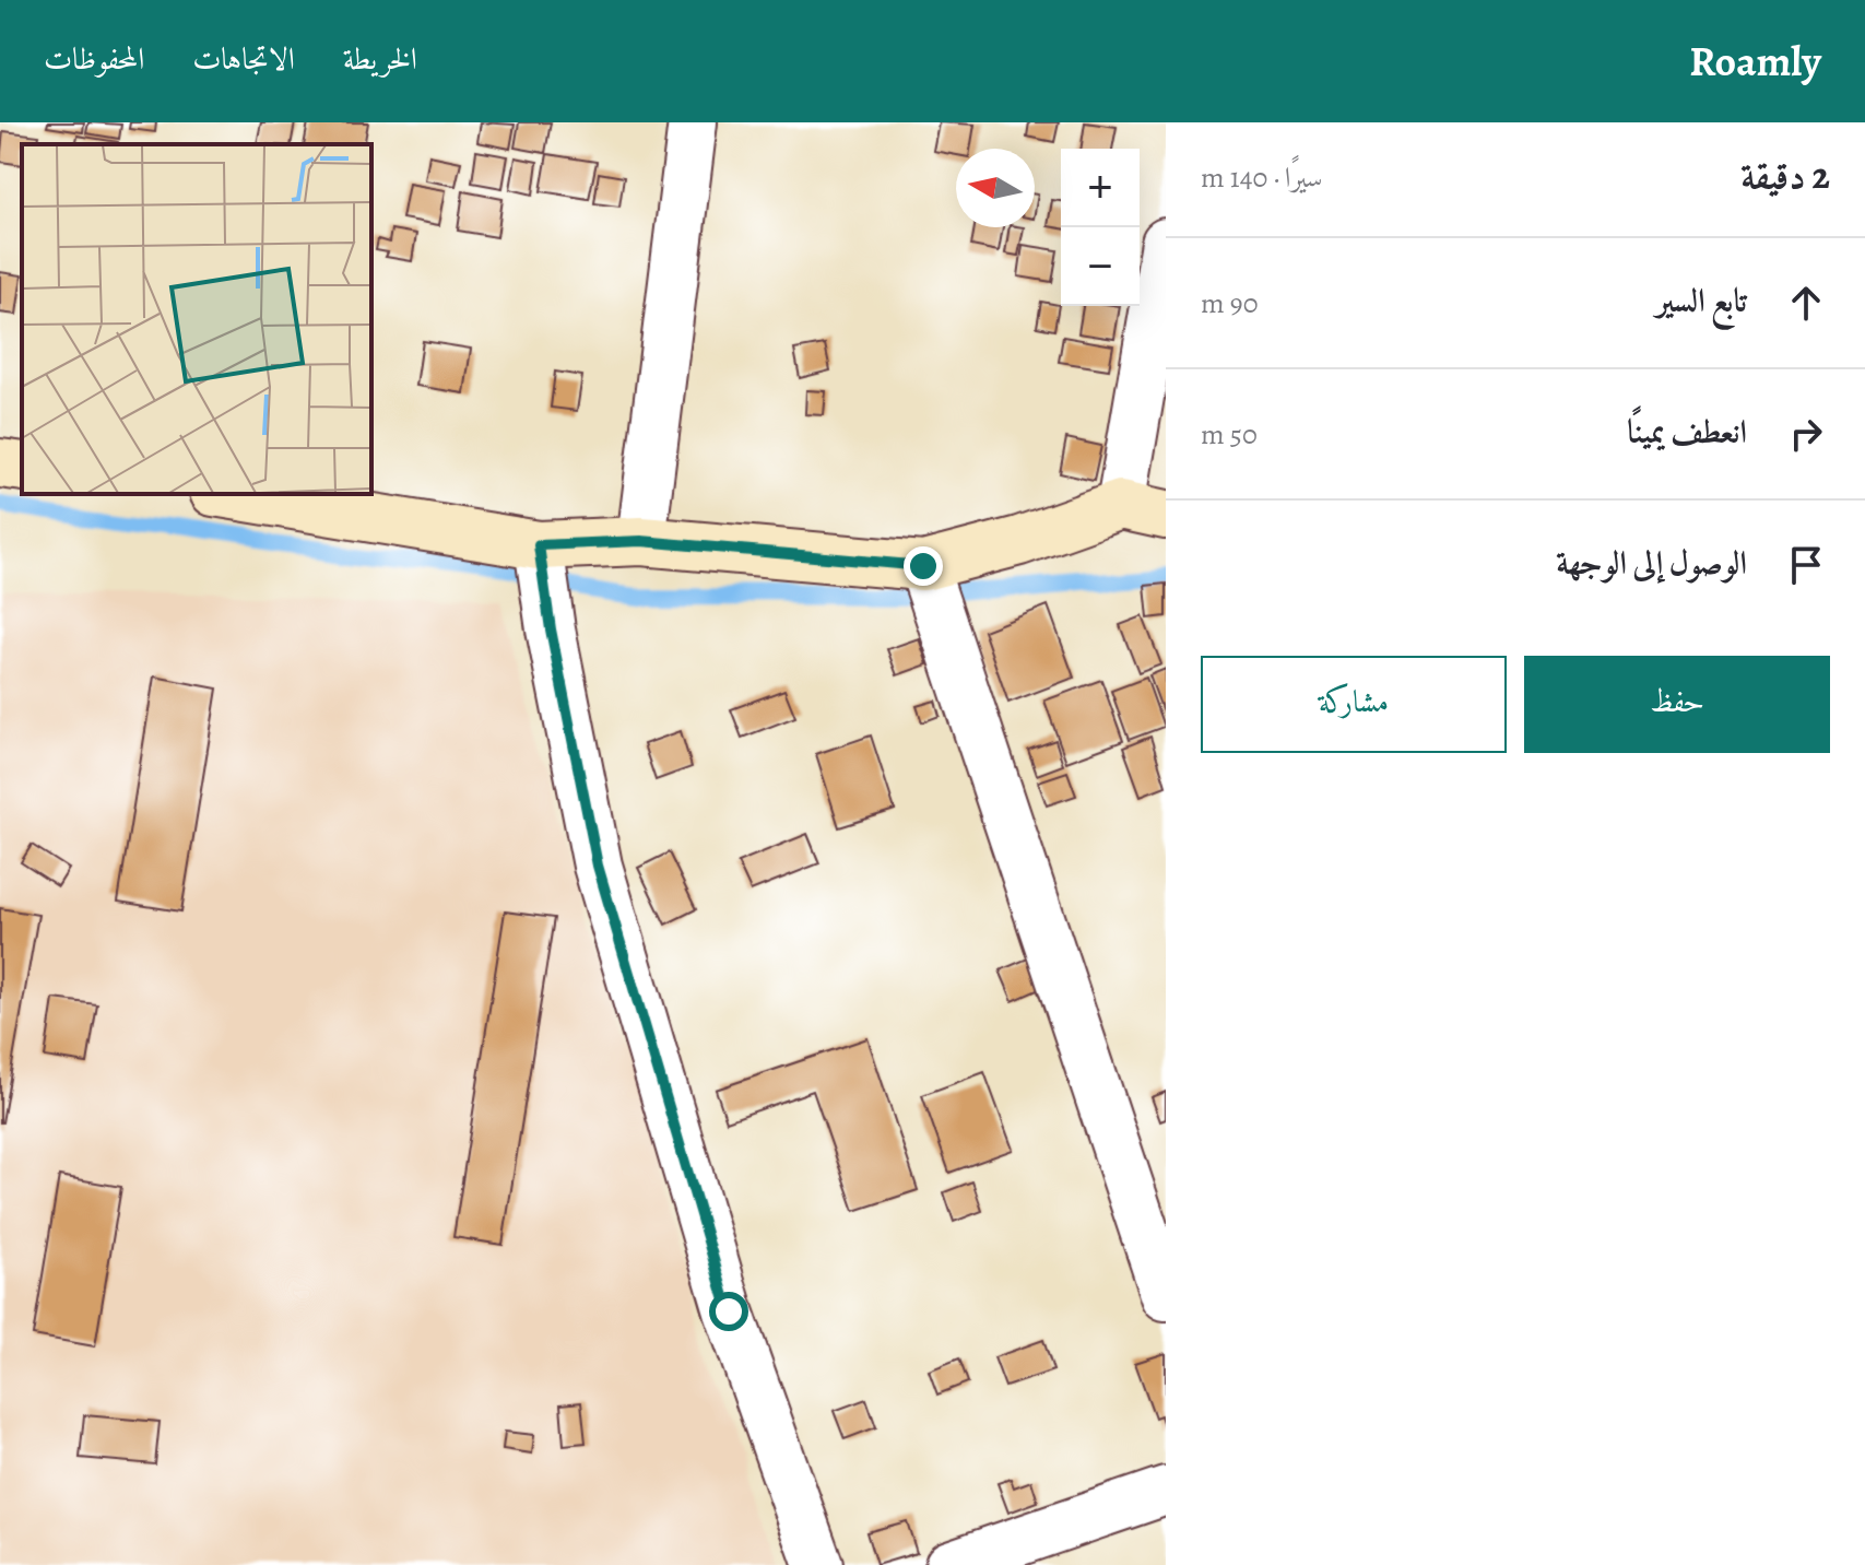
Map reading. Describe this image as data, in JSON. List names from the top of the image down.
{
  "north": "left",
  "page": {
    "header": "Roamly",
    "nav": ["الخريطة", "الاتجاهات", "المحفوظات"],
    "heading": ["2 دقيقة", "سيرًا · 140 m"],
    "map_buttons": ["+", "−"],
    "list": [
      ["تابع السير", "90 m"],
      ["انعطف يمينًا", "50 m"],
      "الوصول إلى الوجهة"
    ],
    "buttons": ["حفظ", "مشاركة"]
  }
}
